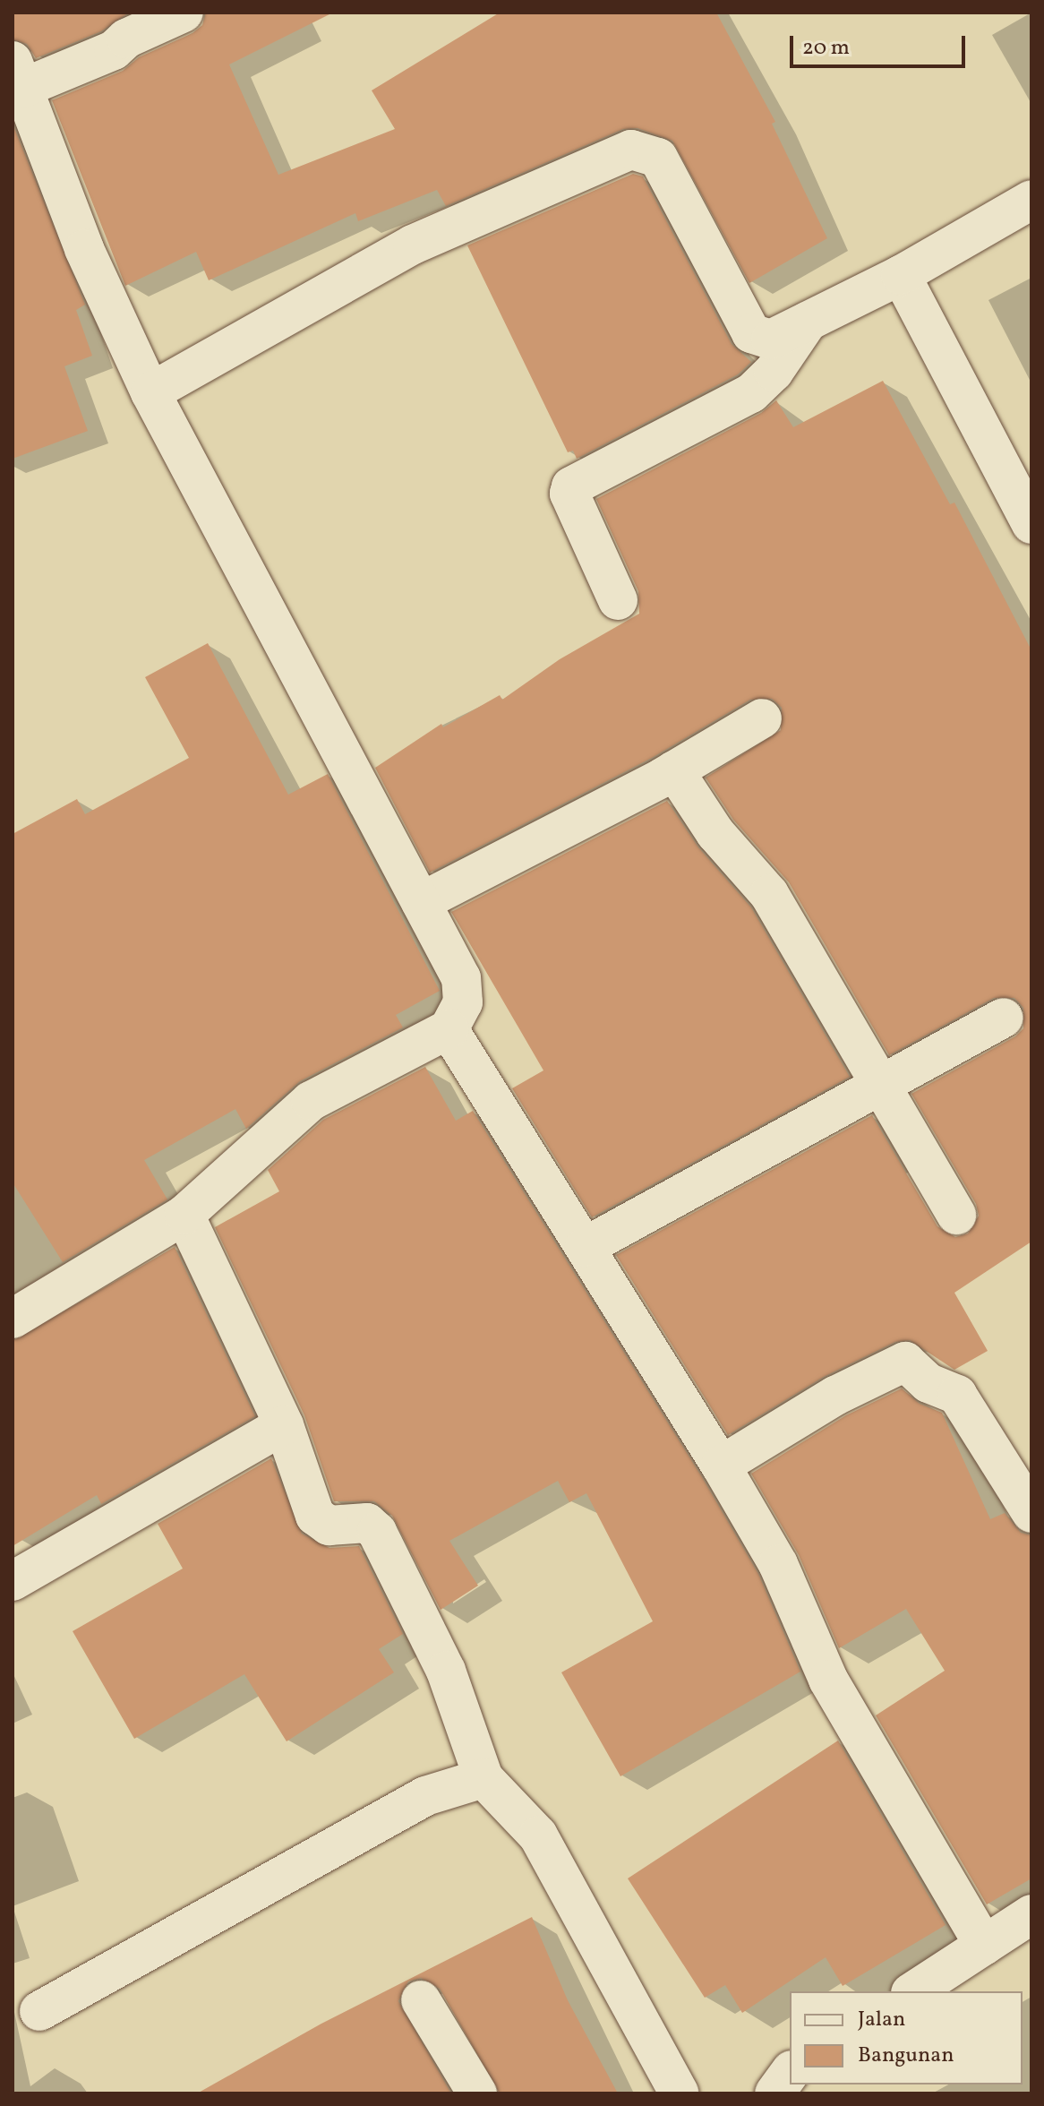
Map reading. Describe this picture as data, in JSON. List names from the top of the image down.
{
  "legend": ["Jalan", "Bangunan"],
  "scale_bar": "20 m"
}
